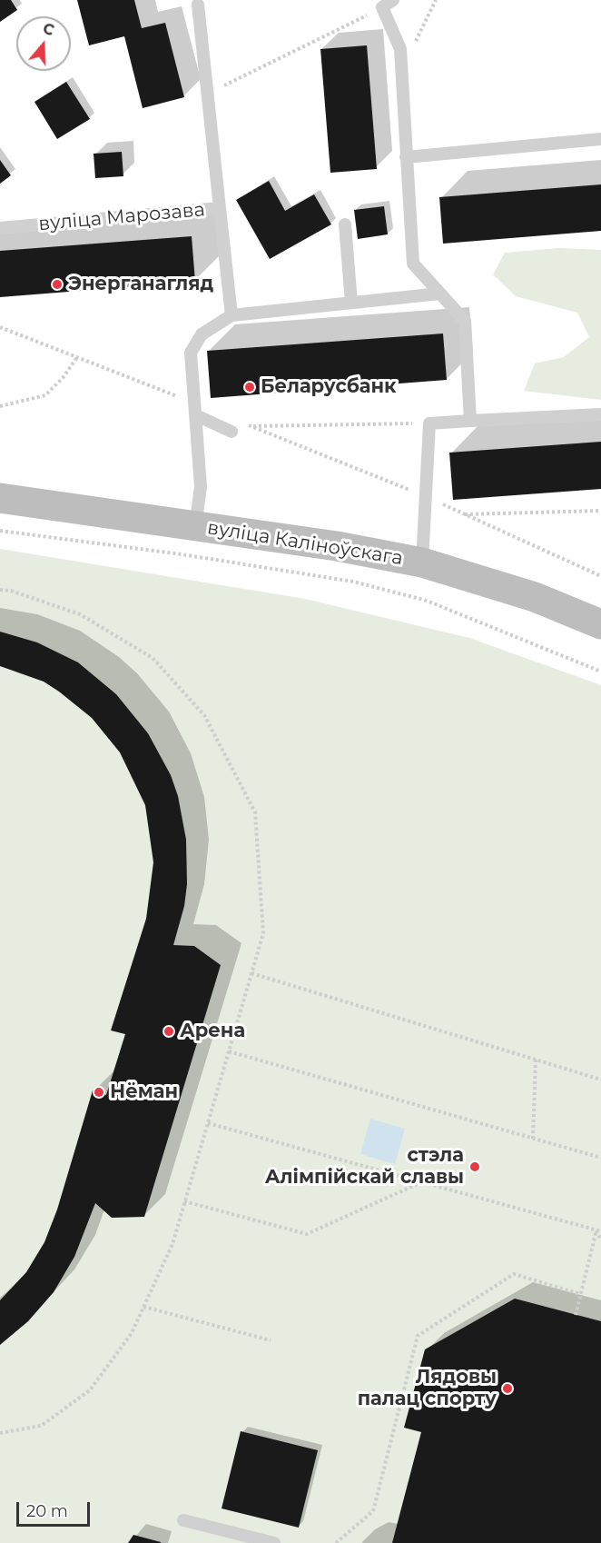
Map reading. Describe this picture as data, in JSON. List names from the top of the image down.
{
  "streets": {
    "main road": ["вуліца Каліноўскага"],
    "lane": ["вуліца Марозава"]
  },
  "places": [
    "Энерганагляд",
    "Беларусбанк",
    "Арена",
    "Нёман",
    "стэла Алімпійскай славы",
    "Лядовы палац спорту"
  ],
  "scale_bar": "20 m",
  "north": "top"
}
